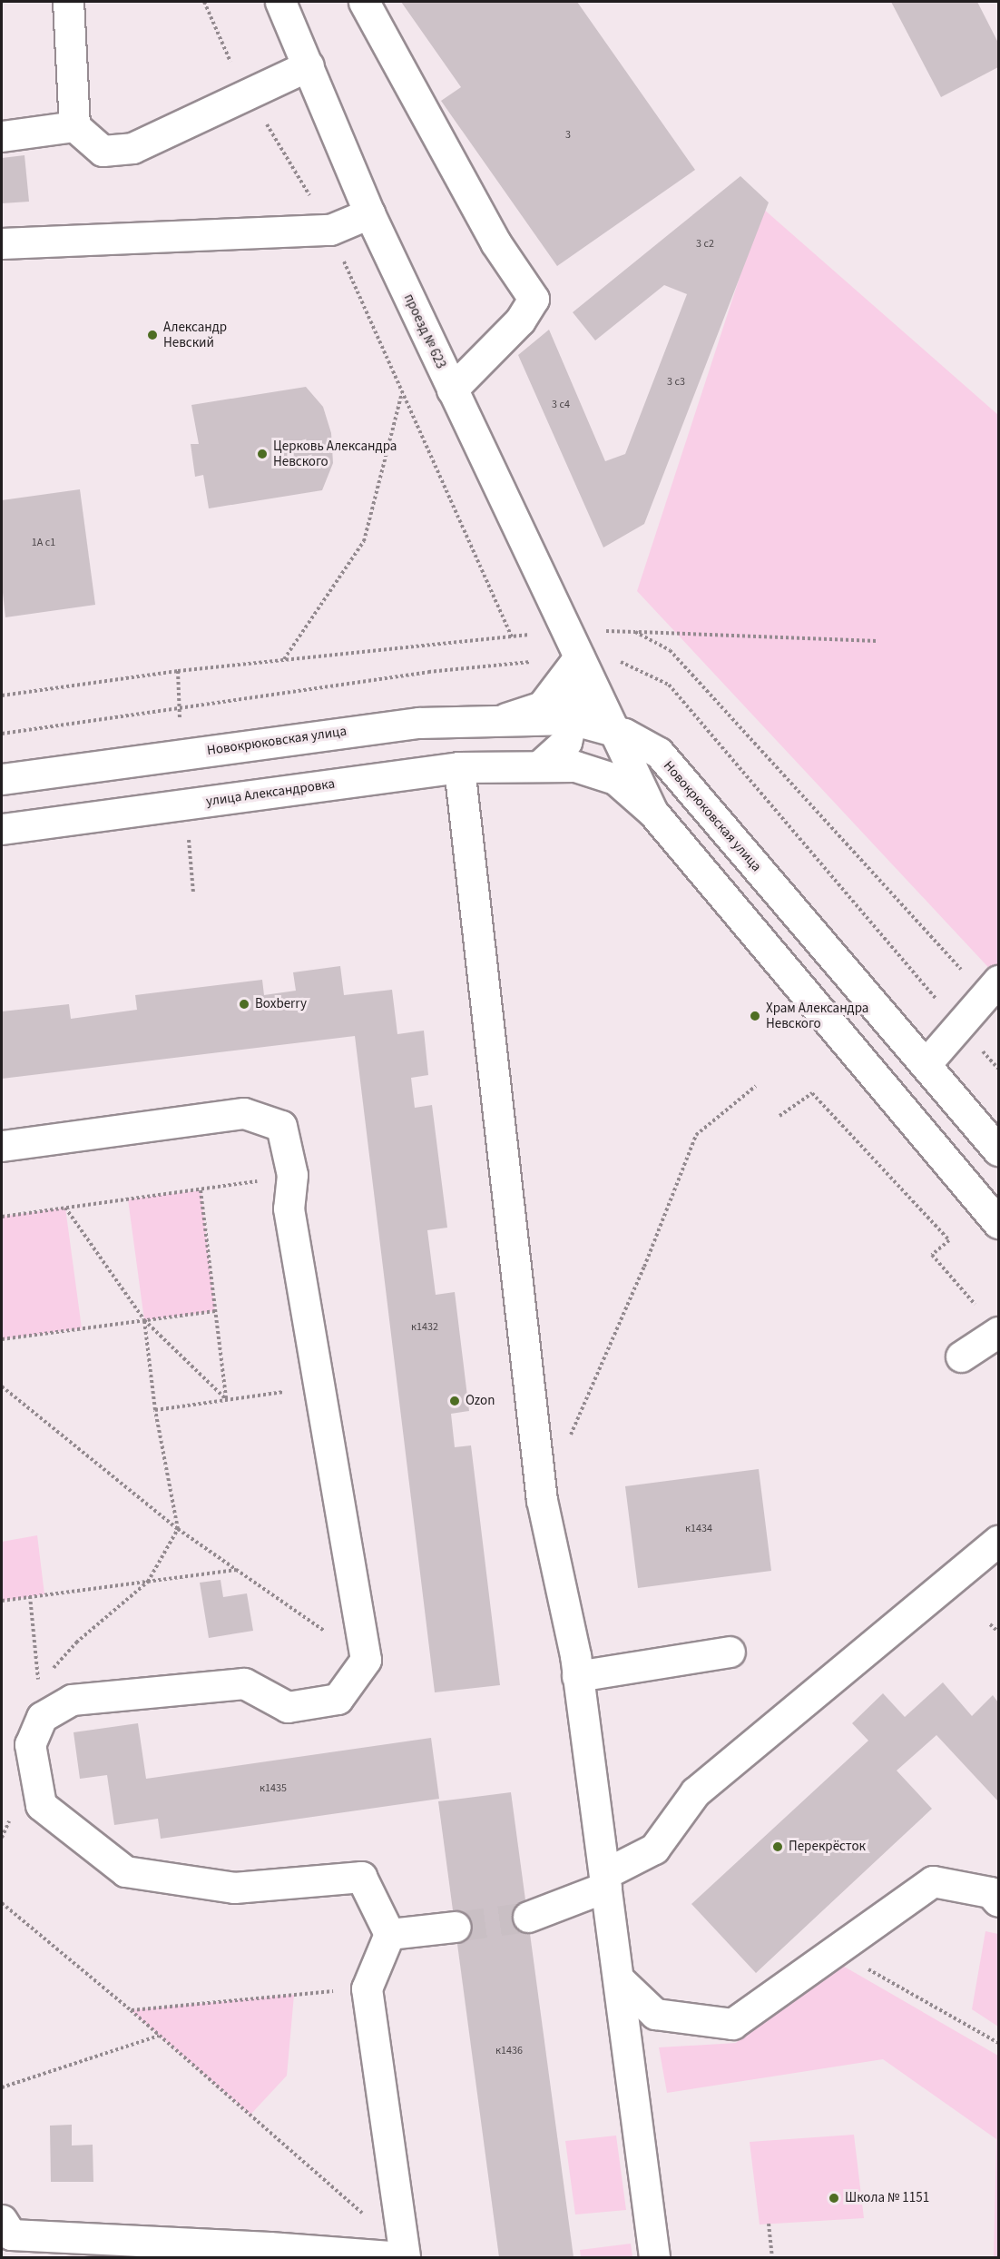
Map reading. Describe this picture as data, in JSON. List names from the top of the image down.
{
  "streets": {
    "main road": ["проезд № 623", "Новокрюковская улица", "улица Александровка"]
  },
  "places": [
    "Александр Невский",
    "Церковь Александра Невского",
    "Boxberry",
    "Храм Александра Невского",
    "Ozon",
    "Перекрёсток",
    "Школа № 1151"
  ],
  "house_numbers": [
    "3",
    "3 с2",
    "3 с3",
    "3 с4",
    "1А с1",
    "к1432",
    "к1434",
    "к1435",
    "к1436"
  ]
}
